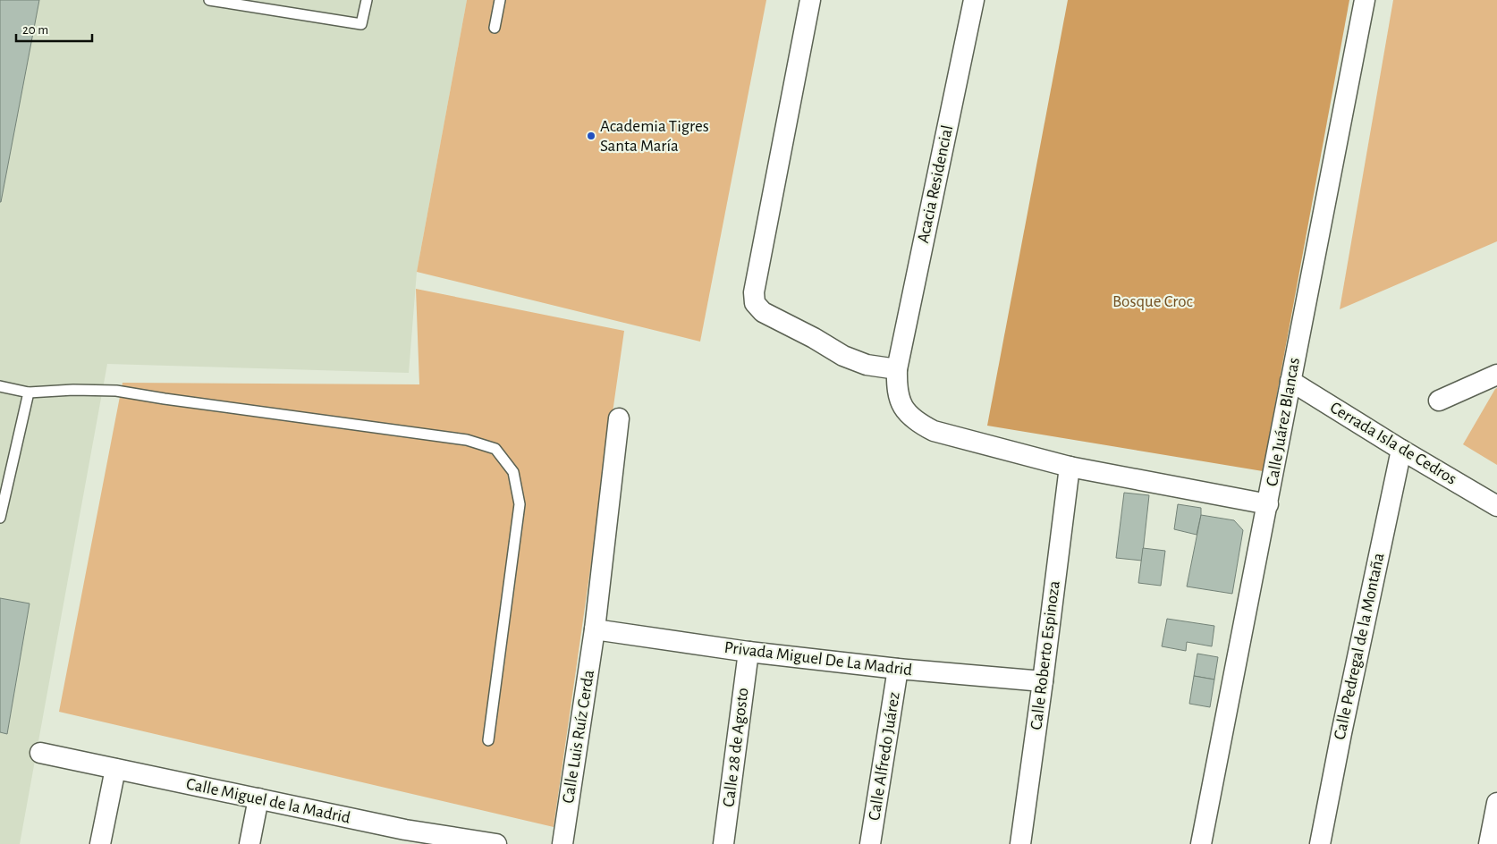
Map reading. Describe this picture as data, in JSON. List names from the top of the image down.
{
  "streets": {
    "street": [
      "Acacia Residencial",
      "Calle Juárez Blancas",
      "Cerrada Isla de Cedros",
      "Calle Pedregal de la Montaña",
      "Calle Roberto Espinoza",
      "Privada Miguel De La Madrid",
      "Calle Luis Ruíz Cerda",
      "Calle 28 de Agosto",
      "Calle Alfredo Juárez",
      "Calle Miguel de la Madrid"
    ]
  },
  "crossings": [
    ["Acacia Residencial", "Calle Juárez Blancas"],
    ["Acacia Residencial", "Calle Roberto Espinoza"],
    ["Calle Juárez Blancas", "Cerrada Isla de Cedros"],
    ["Cerrada Isla de Cedros", "Calle Pedregal de la Montaña"],
    ["Calle Roberto Espinoza", "Privada Miguel De La Madrid"],
    ["Privada Miguel De La Madrid", "Calle Luis Ruíz Cerda"],
    ["Privada Miguel De La Madrid", "Calle 28 de Agosto"],
    ["Privada Miguel De La Madrid", "Calle Alfredo Juárez"]
  ],
  "parks": ["Bosque Croc"],
  "places": ["Academia Tigres Santa María"],
  "scale_bar": "20 m"
}
